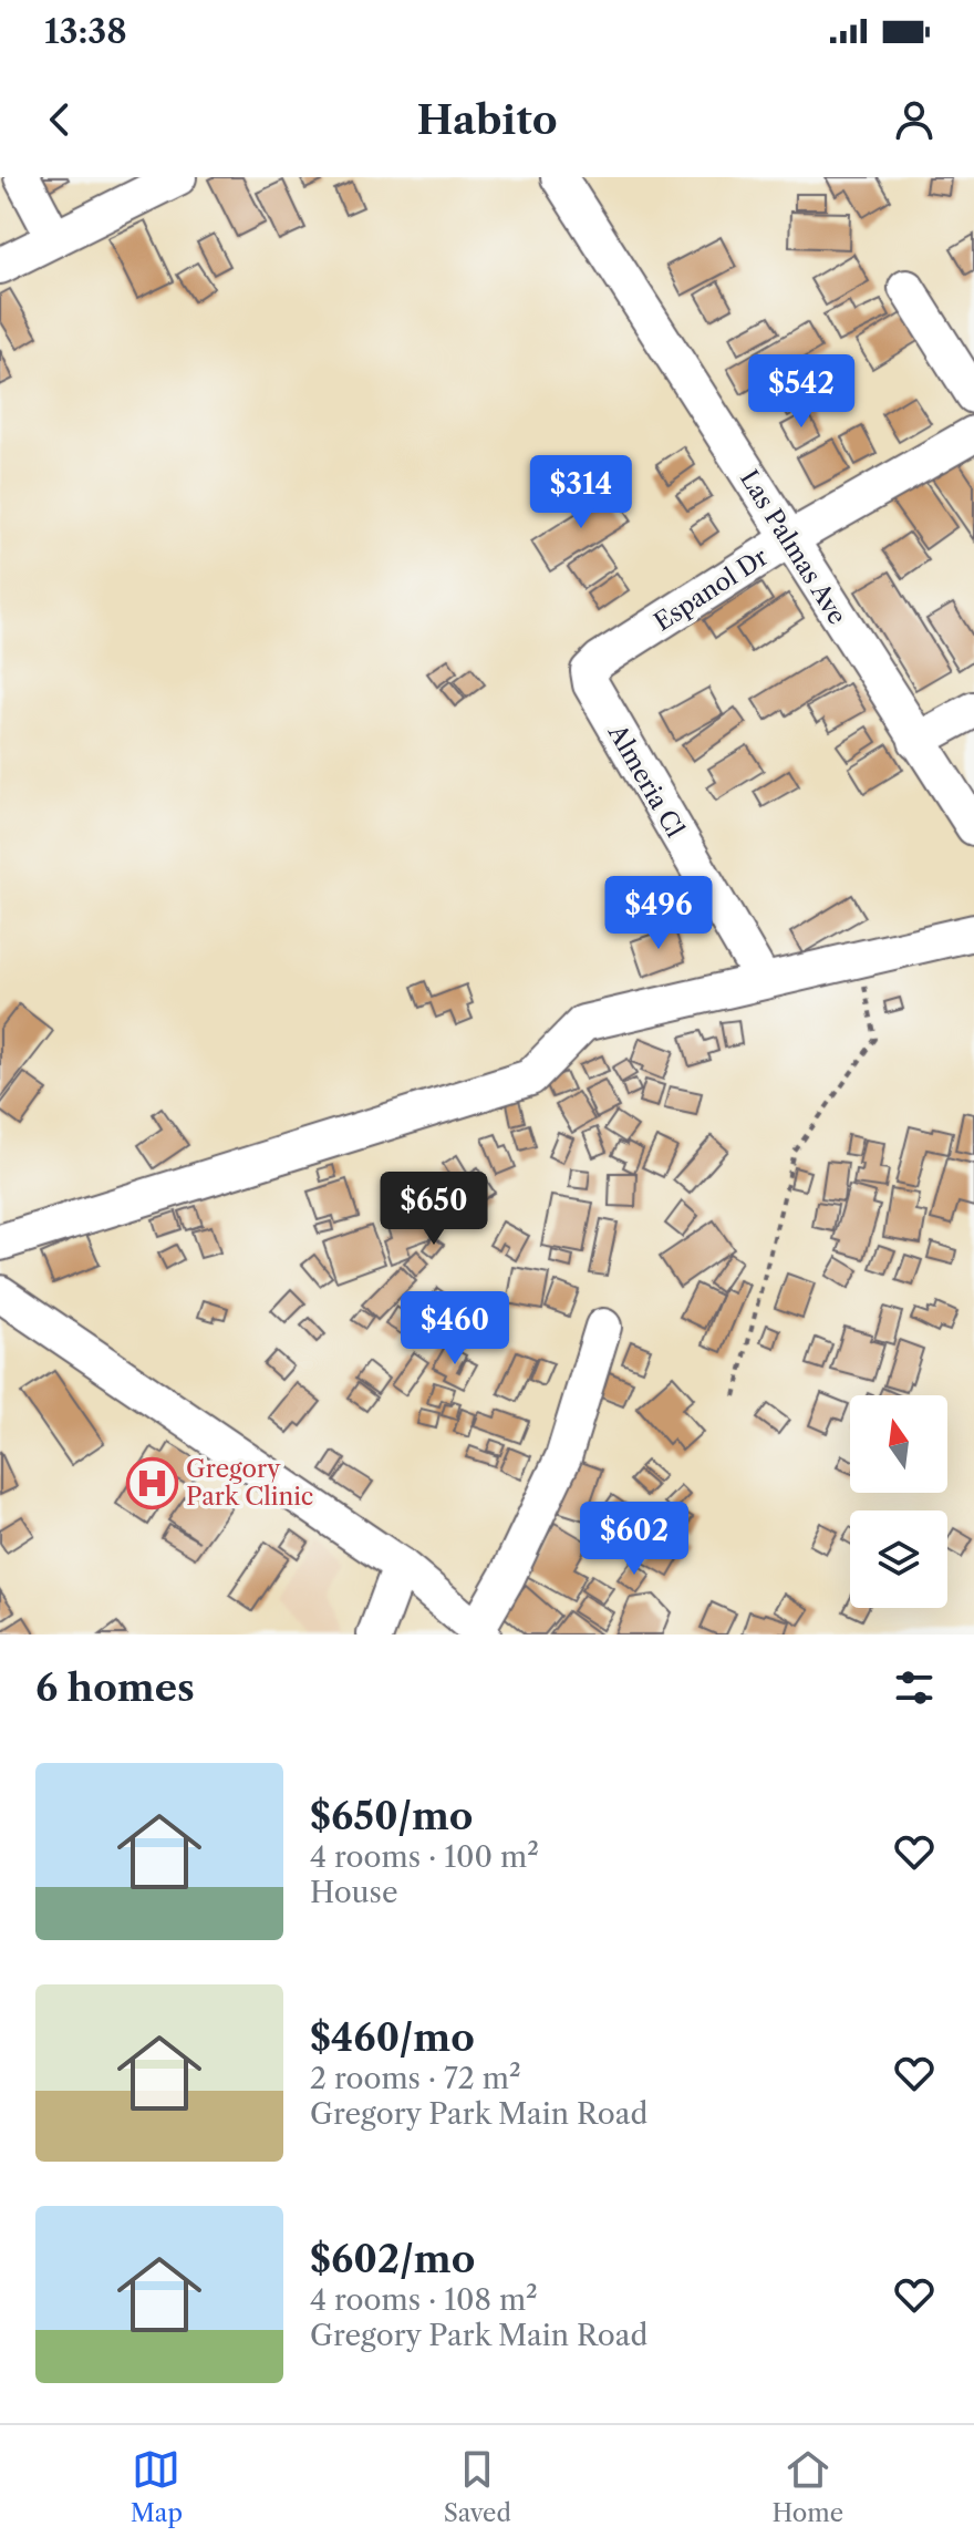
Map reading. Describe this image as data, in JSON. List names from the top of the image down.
{
  "streets": {
    "street": ["Las Palmas Ave", "Espanol Dr", "Almeria Cl"]
  },
  "crossings": [
    ["Las Palmas Ave", "Espanol Dr"],
    ["Espanol Dr", "Almeria Cl"]
  ],
  "places": {
    "hospital": ["Gregory Park Clinic"]
  },
  "north": "top",
  "page": {
    "status": "13:38",
    "header": "Habito",
    "price": [
      "$542",
      "$314",
      "$496",
      "$650",
      "$460",
      "$602"
    ],
    "heading": "6 homes",
    "list": [
      {
        "name": "$650/mo",
        "note": "4 rooms · 100 m² · House"
      },
      {
        "name": "$460/mo",
        "note": "2 rooms · 72 m² · Gregory Park Main Road"
      },
      {
        "name": "$602/mo",
        "note": "4 rooms · 108 m² · Gregory Park Main Road"
      }
    ],
    "tabs": ["Map", "Saved", "Home"]
  }
}
